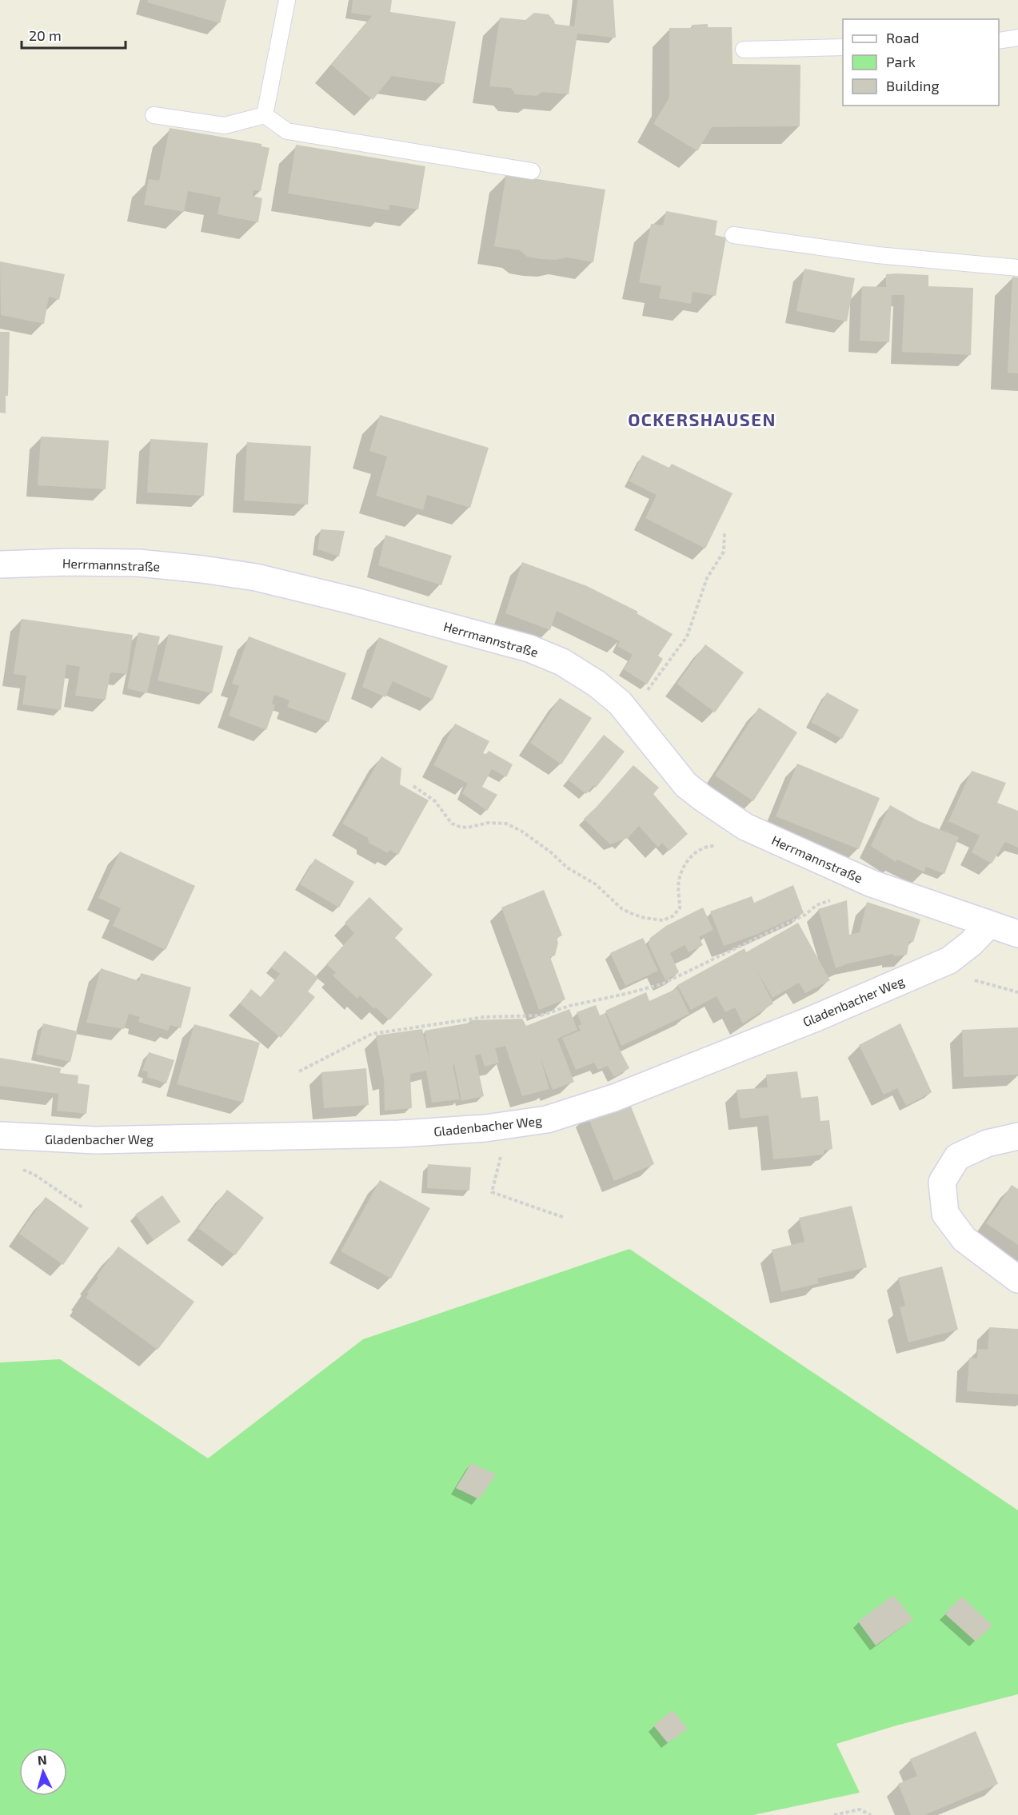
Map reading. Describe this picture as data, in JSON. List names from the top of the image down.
{
  "streets": {
    "street": ["Herrmannstraße", "Gladenbacher Weg"]
  },
  "crossings": [
    ["Herrmannstraße", "Gladenbacher Weg"]
  ],
  "districts": ["OCKERSHAUSEN"],
  "legend": ["Road", "Park", "Building"],
  "scale_bar": "20 m",
  "north": "top"
}
